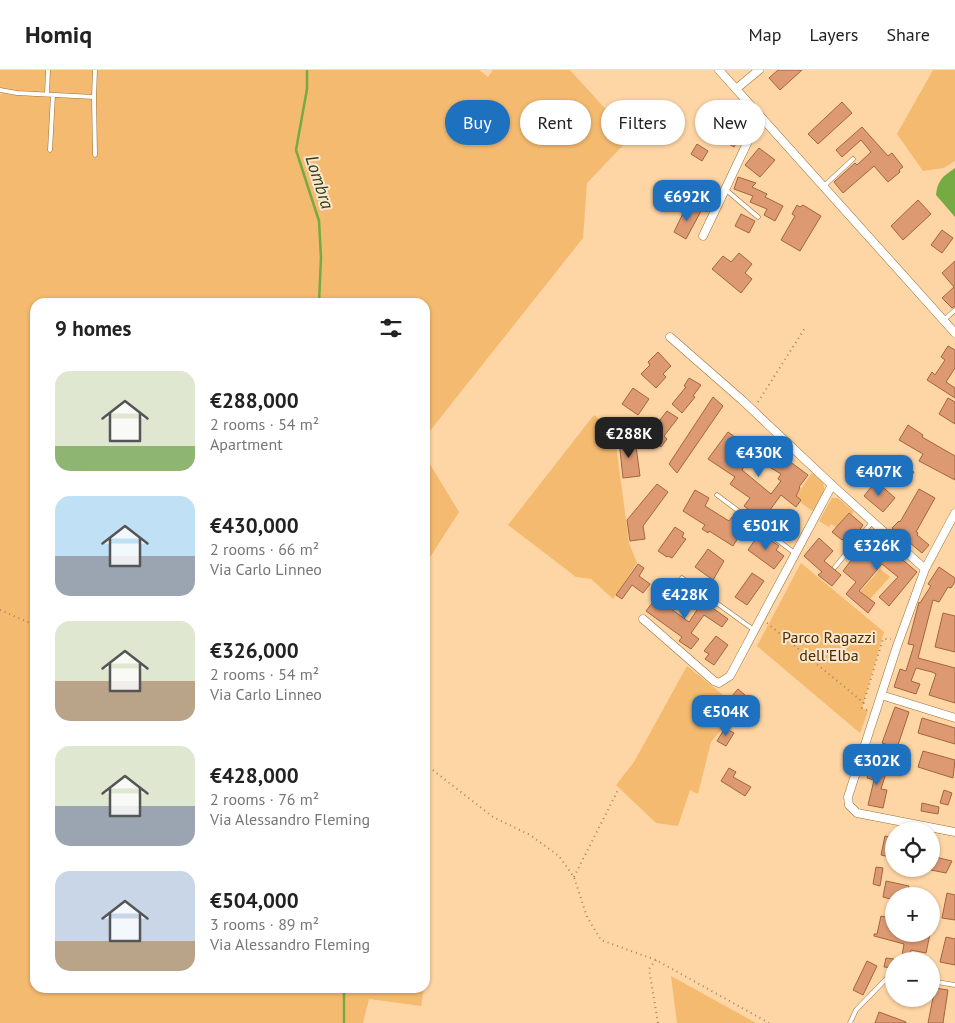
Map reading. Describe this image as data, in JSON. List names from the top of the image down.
{
  "water": ["Lombra"],
  "parks": ["Parco Ragazzi dell'Elba"],
  "page": {
    "header": "Homiq",
    "nav": ["Map", "Layers", "Share"],
    "chip": [
      "Buy",
      "Rent",
      "Filters",
      "New"
    ],
    "price": [
      "€692K",
      "€288K",
      "€430K",
      "€407K",
      "€501K",
      "€326K",
      "€428K",
      "€504K",
      "€302K"
    ],
    "heading": "9 homes",
    "list": [
      {
        "name": "€288,000",
        "note": "2 rooms · 54 m² · Apartment"
      },
      {
        "name": "€430,000",
        "note": "2 rooms · 66 m² · Via Carlo Linneo"
      },
      {
        "name": "€326,000",
        "note": "2 rooms · 54 m² · Via Carlo Linneo"
      },
      {
        "name": "€428,000",
        "note": "2 rooms · 76 m² · Via Alessandro Fleming"
      },
      {
        "name": "€504,000",
        "note": "3 rooms · 89 m² · Via Alessandro Fleming"
      }
    ],
    "map_buttons": ["+", "−"]
  }
}
